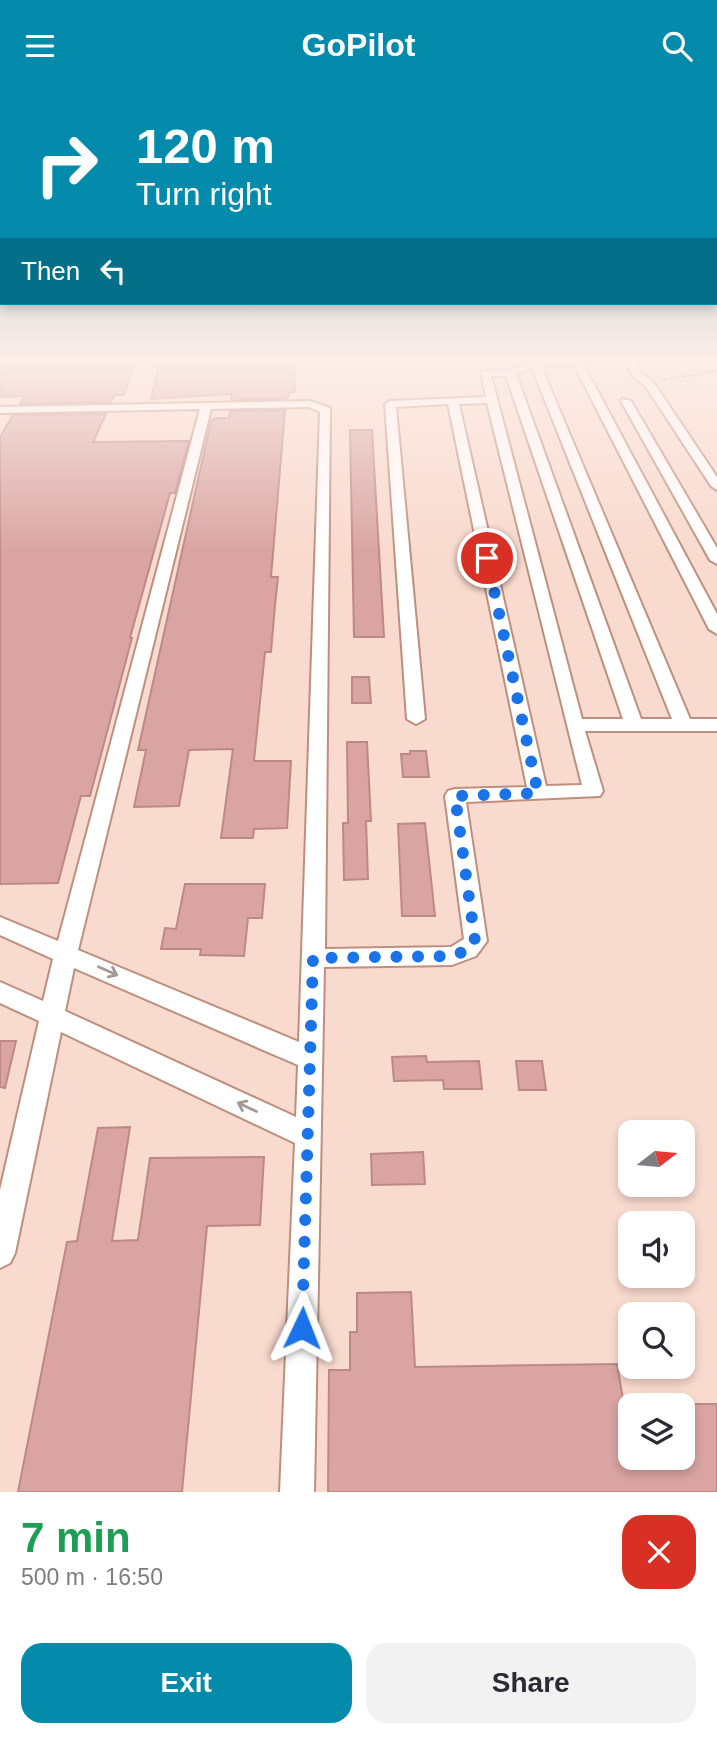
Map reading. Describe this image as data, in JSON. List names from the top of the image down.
{
  "north": "right",
  "page": {
    "header": "GoPilot",
    "turn": ["120 m", "Turn right"],
    "then": "Then",
    "heading": ["7 min", "500 m · 16:50"],
    "buttons": ["Exit", "Share"]
  }
}
